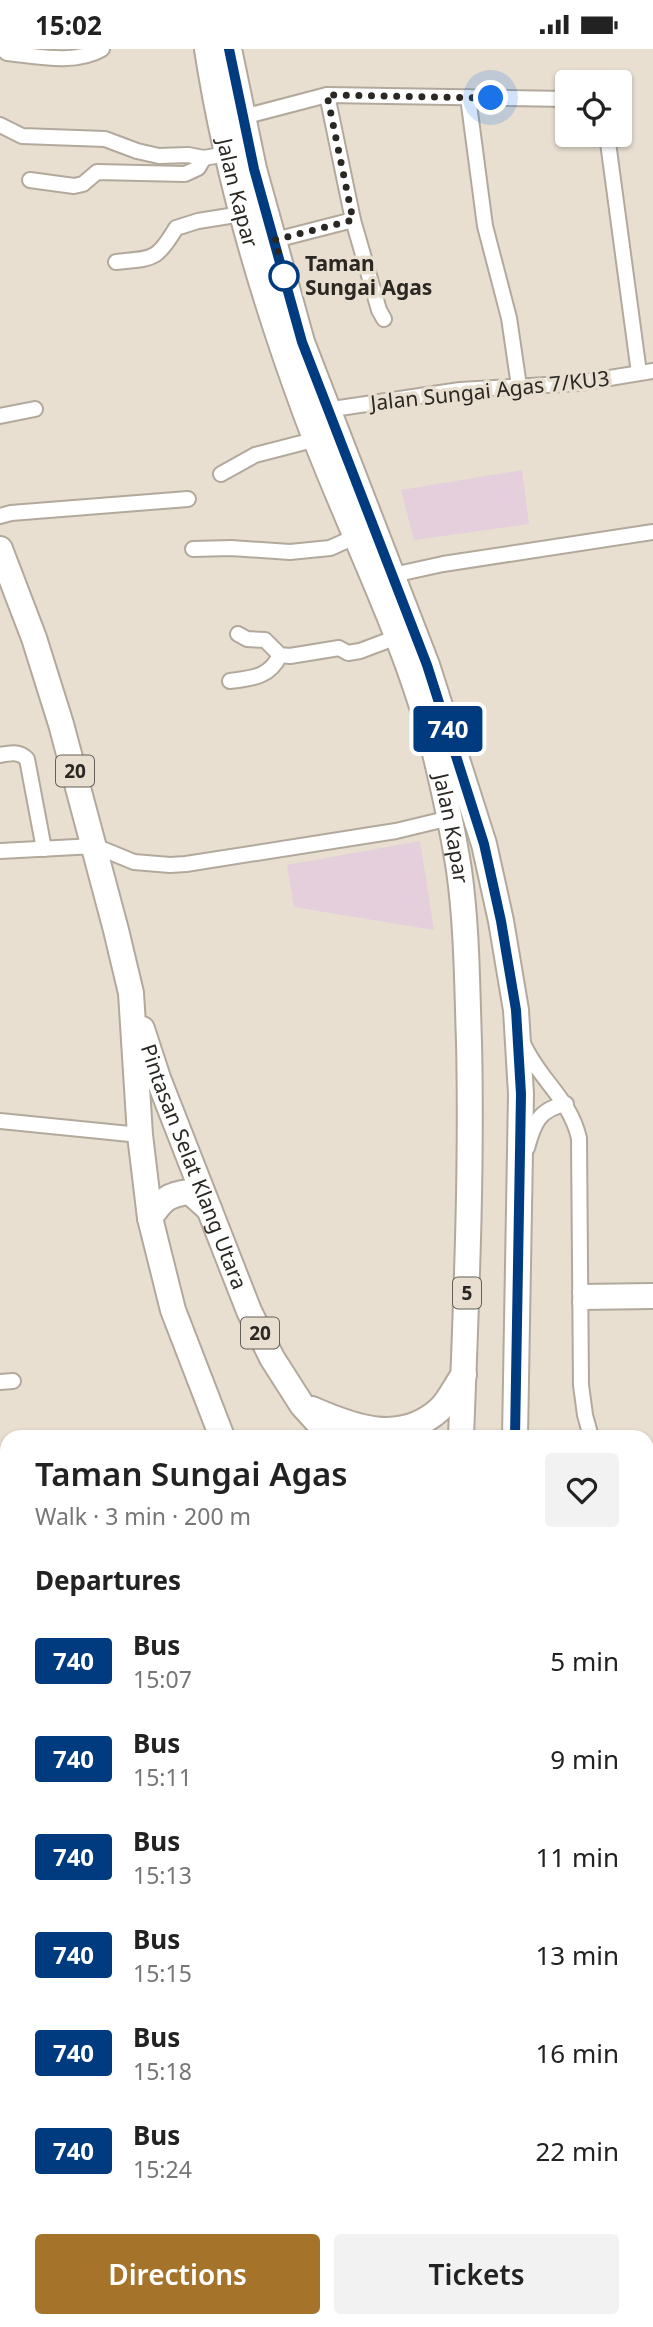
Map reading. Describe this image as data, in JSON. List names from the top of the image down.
{
  "streets": {
    "highway": [
      "Jalan Kapar",
      "20",
      "Pintasan Selat Klang Utara",
      "5"
    ],
    "street": ["Jalan Sungai Agas 7/KU3"]
  },
  "crossings": [
    ["Jalan Kapar", "Jalan Sungai Agas 7/KU3"]
  ],
  "places": ["Taman Sungai Agas"],
  "lines": ["bus line 740"],
  "page": {
    "status": "15:02",
    "on_map": "740",
    "heading": [
      ["Taman Sungai Agas", "Walk · 3 min · 200 m"],
      "Departures"
    ],
    "list": [
      {
        "mark": "740",
        "name": "Bus",
        "note": "15:07",
        "value": "5 min"
      },
      {
        "mark": "740",
        "name": "Bus",
        "note": "15:11",
        "value": "9 min"
      },
      {
        "mark": "740",
        "name": "Bus",
        "note": "15:13",
        "value": "11 min"
      },
      {
        "mark": "740",
        "name": "Bus",
        "note": "15:15",
        "value": "13 min"
      },
      {
        "mark": "740",
        "name": "Bus",
        "note": "15:18",
        "value": "16 min"
      },
      {
        "mark": "740",
        "name": "Bus",
        "note": "15:24",
        "value": "22 min"
      }
    ],
    "buttons": ["Directions", "Tickets"]
  }
}
